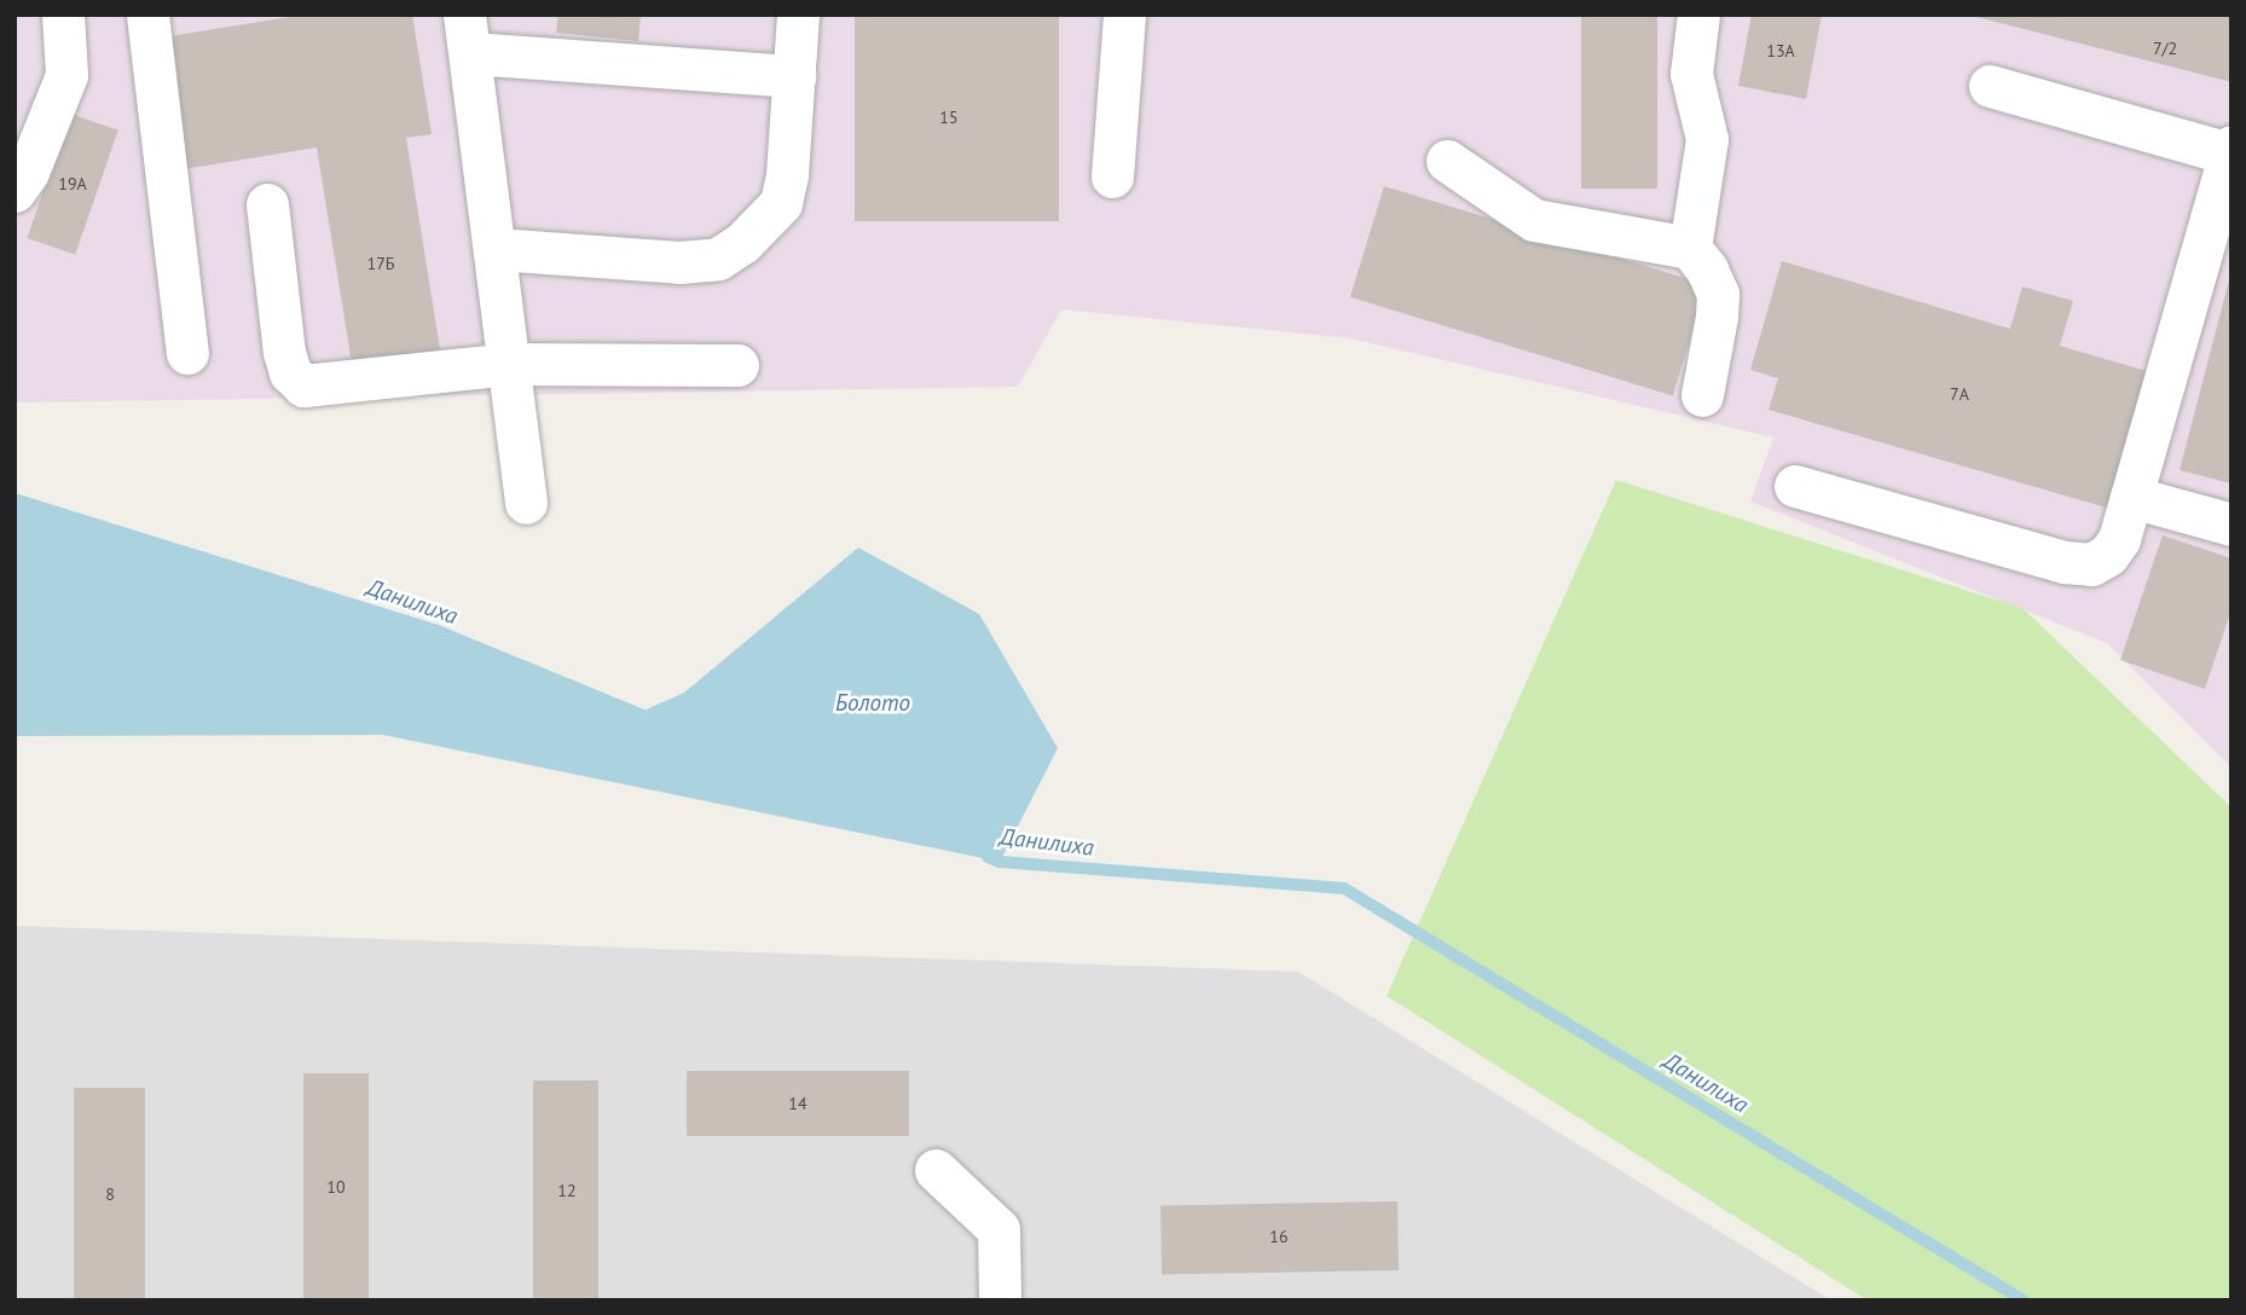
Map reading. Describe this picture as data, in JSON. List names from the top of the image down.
{
  "water": ["Данилиха", "Болото"],
  "house_numbers": [
    "7/2",
    "13А",
    "15",
    "19А",
    "17Б",
    "7А",
    "14",
    "10",
    "12",
    "8",
    "16"
  ]
}
